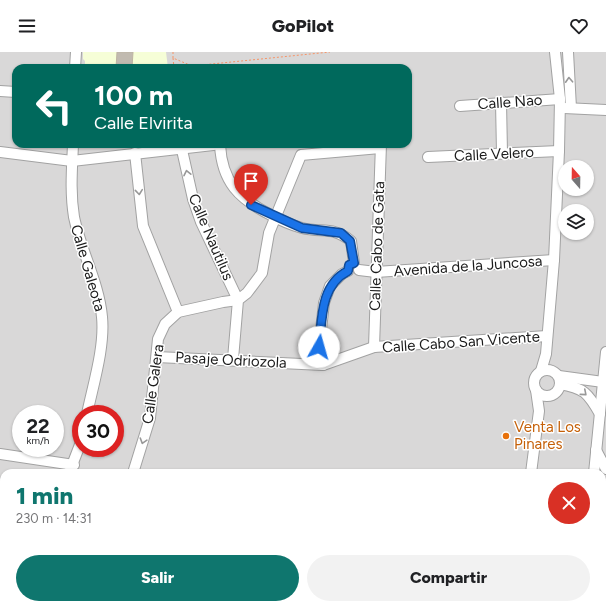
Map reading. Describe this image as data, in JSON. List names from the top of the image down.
{
  "streets": {
    "street": [
      "Calle Nao",
      "Calle Velero",
      "Calle Nautilus",
      "Calle Cabo de Gata",
      "Avenida de la Juncosa",
      "Calle Galeota",
      "Calle Cabo San Vicente",
      "Pasaje Odriozola",
      "Calle Galera"
    ]
  },
  "crossings": [
    ["Calle Cabo de Gata", "Avenida de la Juncosa"],
    ["Calle Cabo de Gata", "Calle Cabo San Vicente"],
    ["Calle Cabo de Gata", "Pasaje Odriozola"],
    ["Calle Cabo San Vicente", "Pasaje Odriozola"],
    ["Pasaje Odriozola", "Calle Galera"]
  ],
  "one_way": ["Calle Galera"],
  "places": ["Venta Los Pinares"],
  "north": "top",
  "page": {
    "header": "GoPilot",
    "turn": ["100 m", "Calle Elvirita"],
    "speed": "22 km/h",
    "limit": "30",
    "heading": ["1 min", "230 m · 14:31"],
    "buttons": ["Salir", "Compartir"]
  }
}
